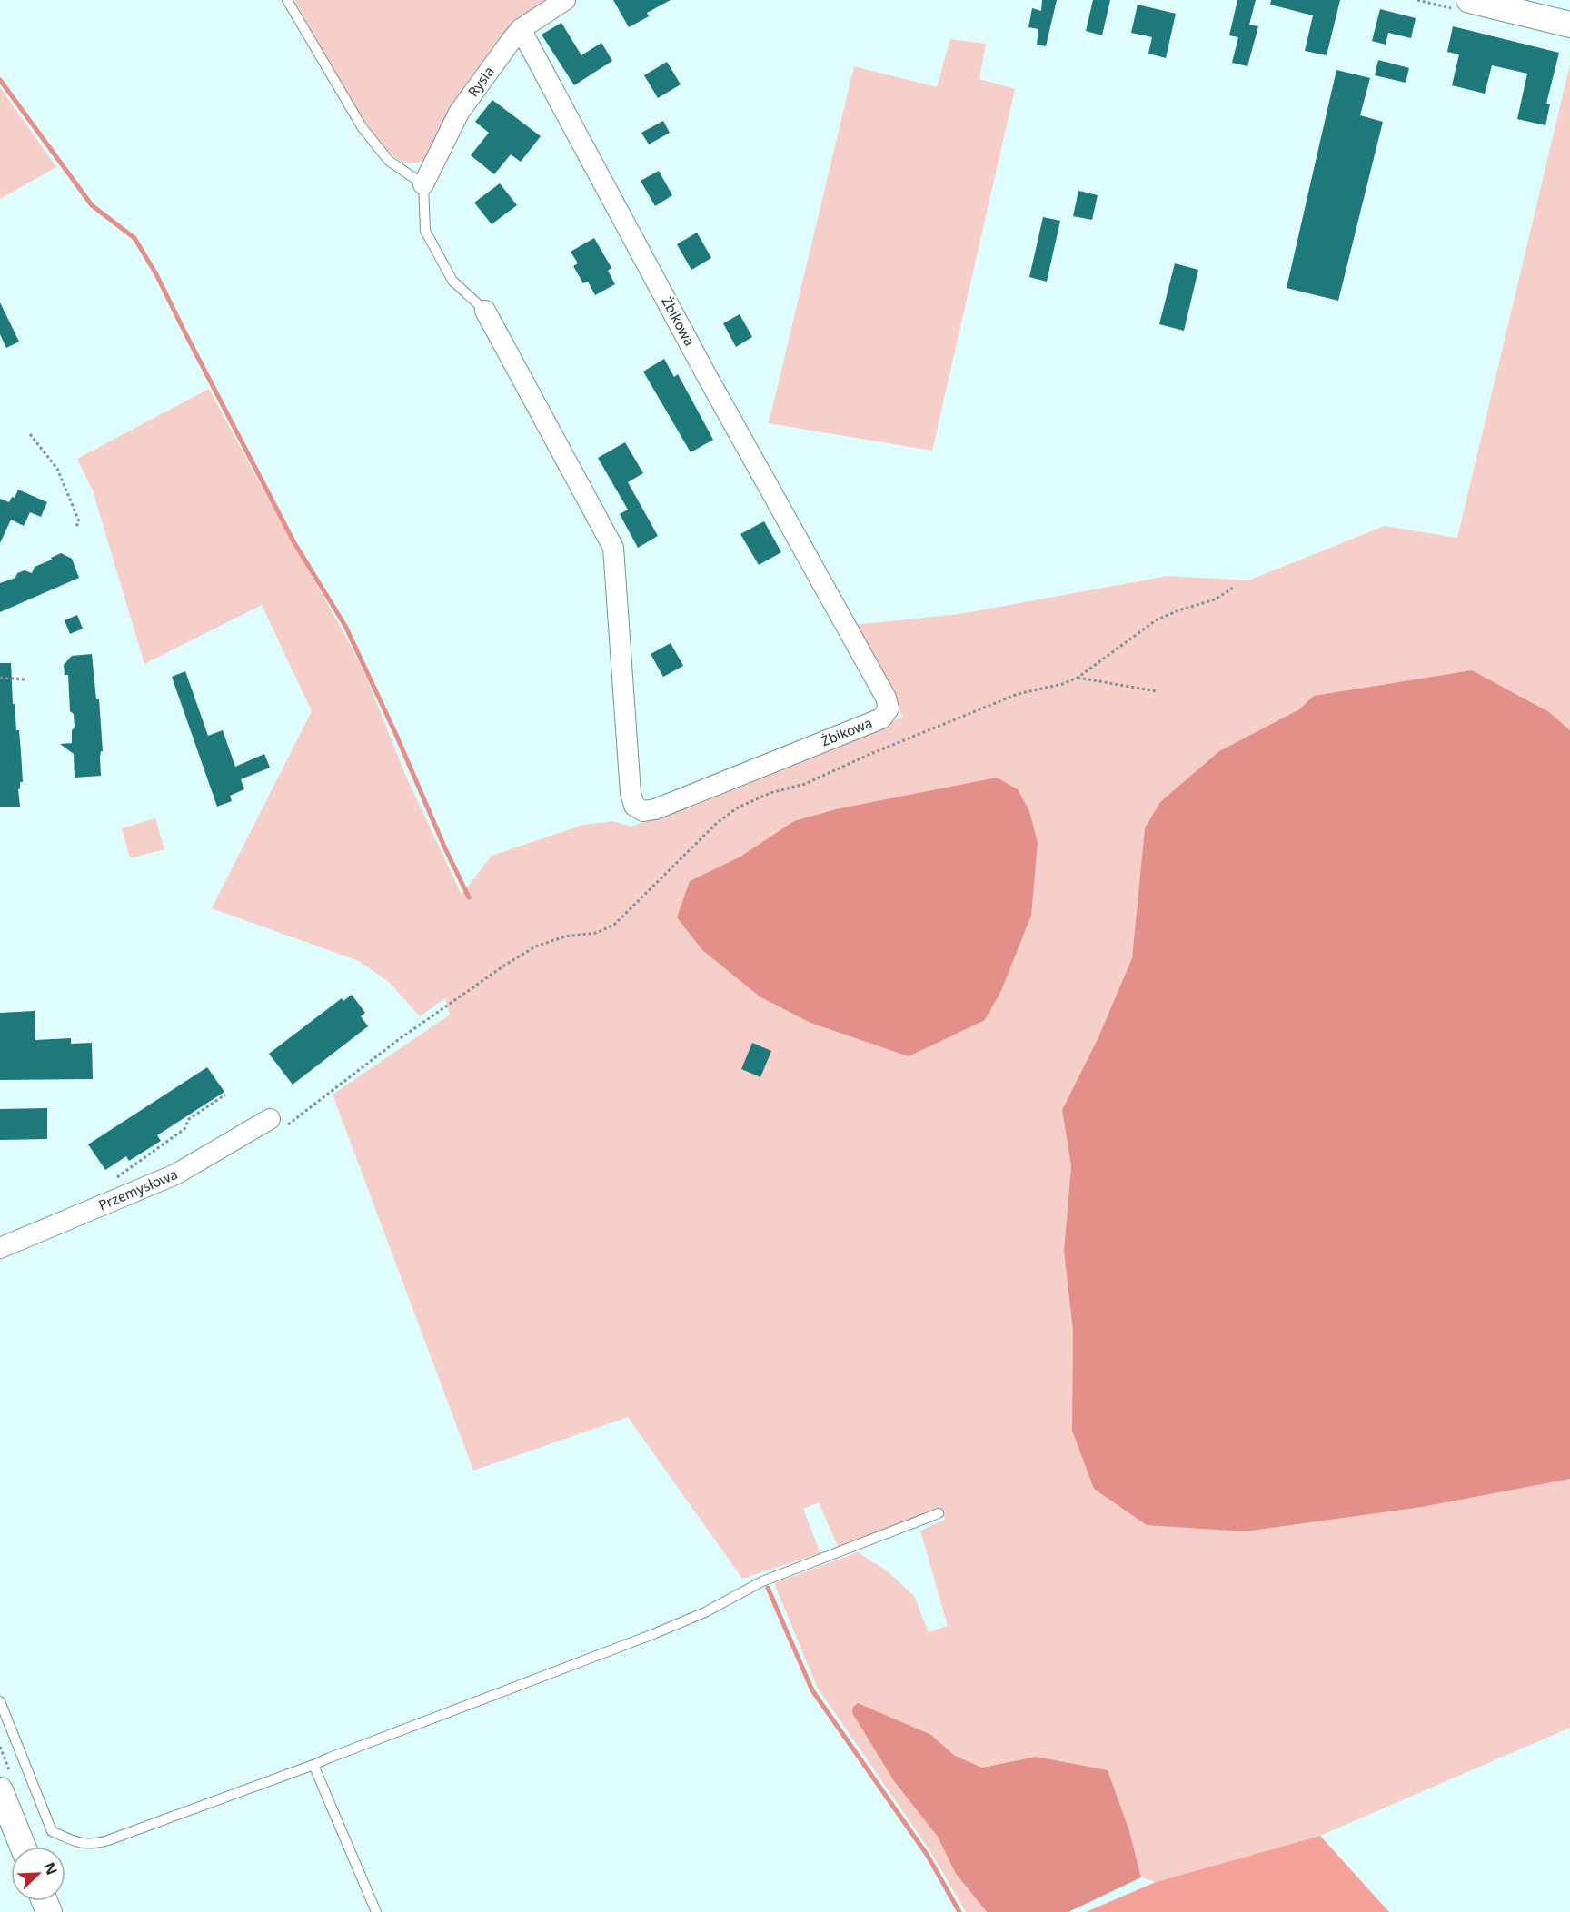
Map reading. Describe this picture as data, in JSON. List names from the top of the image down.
{
  "streets": {
    "street": ["Rysia", "Żbikowa", "Przemysłowa"]
  },
  "crossings": [
    ["Rysia", "Żbikowa"]
  ],
  "north": "top right"
}
